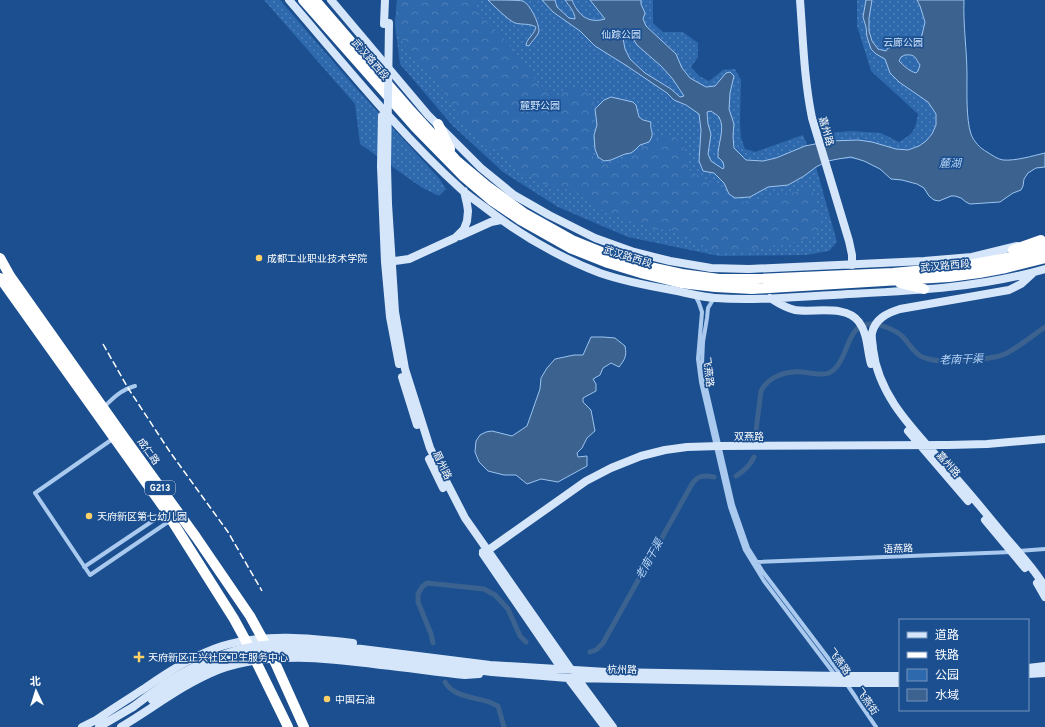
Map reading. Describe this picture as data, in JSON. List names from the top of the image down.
{
  "streets": {
    "highway": ["武汉路西段", "成仁路", "G213"],
    "main road": ["嘉州路", "双燕路", "杭州路"],
    "street": ["飞燕路", "语燕路", "飞燕街"]
  },
  "crossings": [
    ["飞燕路", "双燕路"],
    ["飞燕路", "语燕路"],
    ["飞燕路", "杭州路"],
    ["飞燕路", "飞燕街"],
    ["杭州路", "飞燕街"]
  ],
  "water": ["麓湖", "老南干渠"],
  "parks": ["仙踪公园", "云廊公园", "麓野公园"],
  "places": {
    "other": ["成都工业职业技术学院", "天府新区第七幼儿园", "中国石油"],
    "health": ["天府新区正兴社区卫生服务中心"]
  },
  "legend": [
    "道路",
    "铁路",
    "公园",
    "水域"
  ],
  "north": "top"
}
